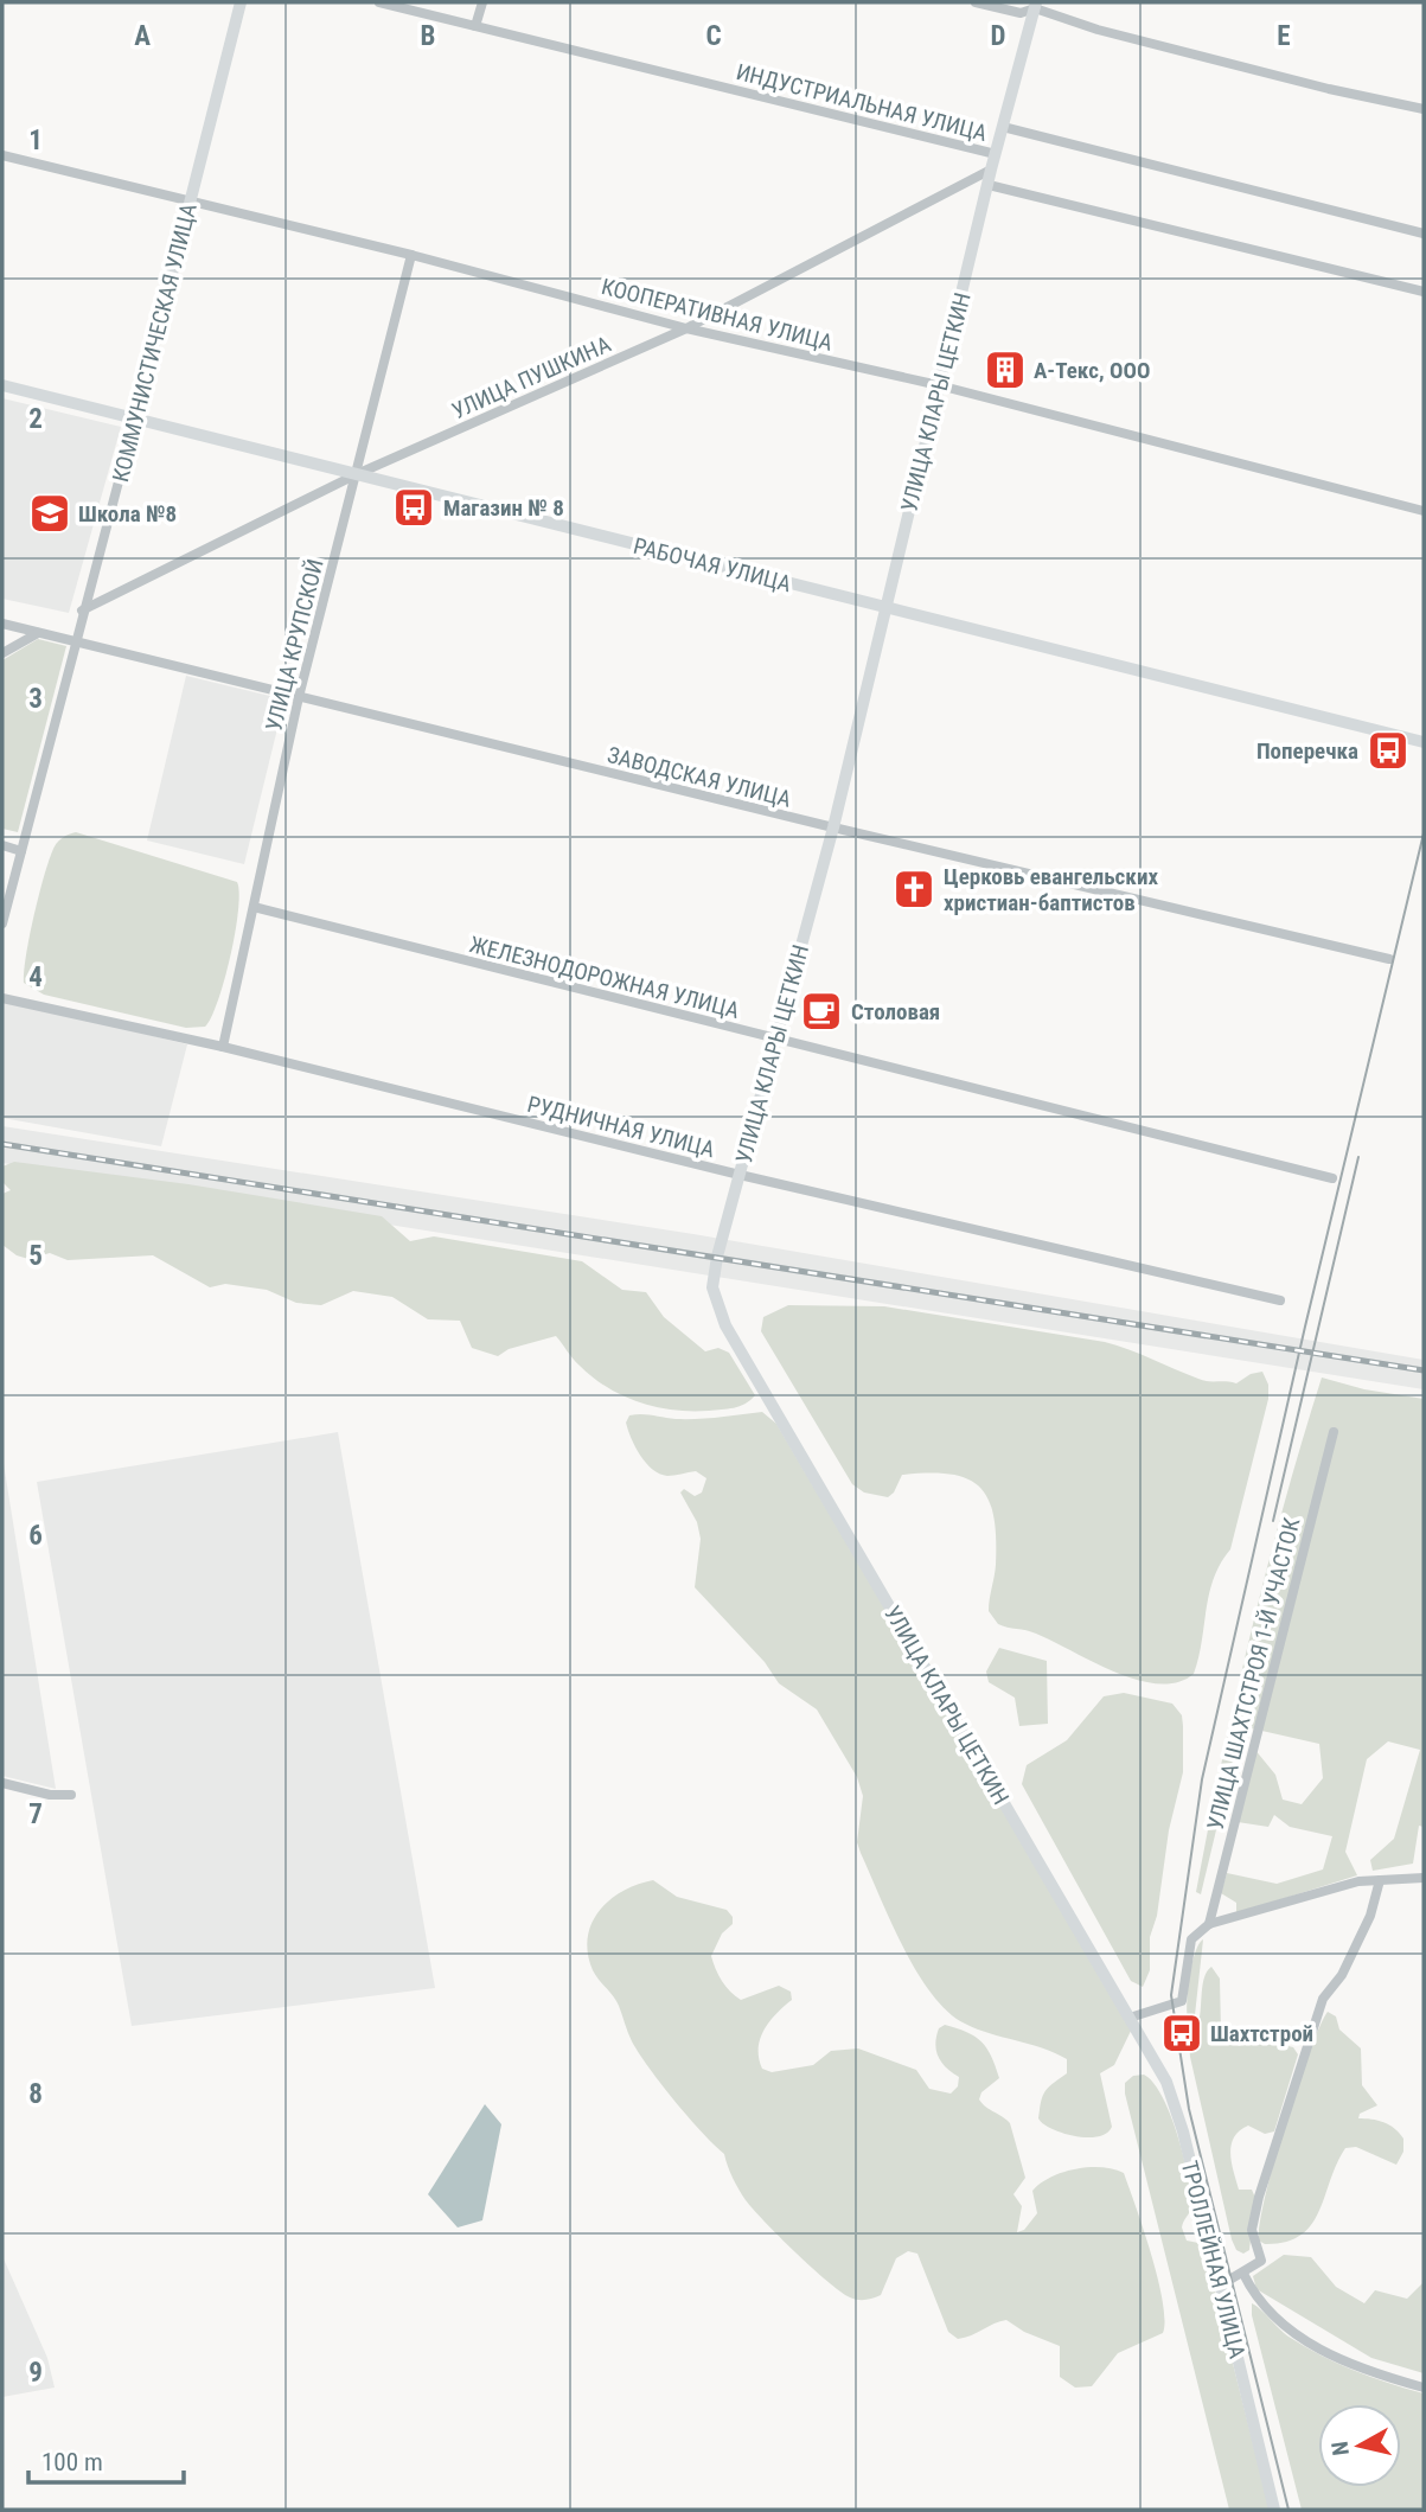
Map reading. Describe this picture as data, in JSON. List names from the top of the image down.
{
  "streets": {
    "street": [
      "ИНДУСТРИАЛЬНАЯ УЛИЦА",
      "КООПЕРАТИВНАЯ УЛИЦА",
      "КОММУНИСТИЧЕСКАЯ УЛИЦА",
      "УЛИЦА ПУШКИНА",
      "УЛИЦА КЛАРЫ ЦЕТКИН",
      "РАБОЧАЯ УЛИЦА",
      "УЛИЦА КРУПСКОЙ",
      "ЗАВОДСКАЯ УЛИЦА",
      "ЖЕЛЕЗНОДОРОЖНАЯ УЛИЦА",
      "РУДНИЧНАЯ УЛИЦА",
      "УЛИЦА ШАХТСТРОЯ 1-Й УЧАСТОК",
      "ТРОЛЛЕЙНАЯ УЛИЦА"
    ]
  },
  "crossings": [
    ["ИНДУСТРИАЛЬНАЯ УЛИЦА", "УЛИЦА КЛАРЫ ЦЕТКИН"],
    ["КООПЕРАТИВНАЯ УЛИЦА", "КОММУНИСТИЧЕСКАЯ УЛИЦА"],
    ["КООПЕРАТИВНАЯ УЛИЦА", "УЛИЦА ПУШКИНА"],
    ["КООПЕРАТИВНАЯ УЛИЦА", "УЛИЦА КЛАРЫ ЦЕТКИН"],
    ["КООПЕРАТИВНАЯ УЛИЦА", "УЛИЦА КРУПСКОЙ"],
    ["КОММУНИСТИЧЕСКАЯ УЛИЦА", "УЛИЦА ПУШКИНА"],
    ["КОММУНИСТИЧЕСКАЯ УЛИЦА", "РАБОЧАЯ УЛИЦА"],
    ["КОММУНИСТИЧЕСКАЯ УЛИЦА", "ЗАВОДСКАЯ УЛИЦА"],
    ["УЛИЦА ПУШКИНА", "УЛИЦА КЛАРЫ ЦЕТКИН"],
    ["УЛИЦА ПУШКИНА", "РАБОЧАЯ УЛИЦА"],
    ["УЛИЦА ПУШКИНА", "УЛИЦА КРУПСКОЙ"],
    ["УЛИЦА КЛАРЫ ЦЕТКИН", "РАБОЧАЯ УЛИЦА"],
    ["УЛИЦА КЛАРЫ ЦЕТКИН", "ЗАВОДСКАЯ УЛИЦА"],
    ["УЛИЦА КЛАРЫ ЦЕТКИН", "ЖЕЛЕЗНОДОРОЖНАЯ УЛИЦА"],
    ["УЛИЦА КЛАРЫ ЦЕТКИН", "РУДНИЧНАЯ УЛИЦА"],
    ["УЛИЦА КЛАРЫ ЦЕТКИН", "УЛИЦА ШАХТСТРОЯ 1-Й УЧАСТОК"],
    ["УЛИЦА КЛАРЫ ЦЕТКИН", "ТРОЛЛЕЙНАЯ УЛИЦА"],
    ["РАБОЧАЯ УЛИЦА", "УЛИЦА КРУПСКОЙ"],
    ["УЛИЦА КРУПСКОЙ", "ЗАВОДСКАЯ УЛИЦА"],
    ["УЛИЦА КРУПСКОЙ", "ЖЕЛЕЗНОДОРОЖНАЯ УЛИЦА"],
    ["УЛИЦА КРУПСКОЙ", "РУДНИЧНАЯ УЛИЦА"],
    ["УЛИЦА ШАХТСТРОЯ 1-Й УЧАСТОК", "ТРОЛЛЕЙНАЯ УЛИЦА"]
  ],
  "places": {
    "building": ["А-Текс, ООО"],
    "bus stop": ["Магазин № 8", "Поперечка", "Шахтстрой"],
    "school or university": ["Школа №8"],
    "church": ["Церковь евангельских христиан-баптистов"],
    "cafe": ["Столовая"]
  },
  "scale_bar": "100 m",
  "north": "left",
  "grid": {
    "columns": [
      "A",
      "B",
      "C",
      "D",
      "E"
    ],
    "rows": [
      "1",
      "2",
      "3",
      "4",
      "5",
      "6",
      "7",
      "8",
      "9"
    ]
  }
}
